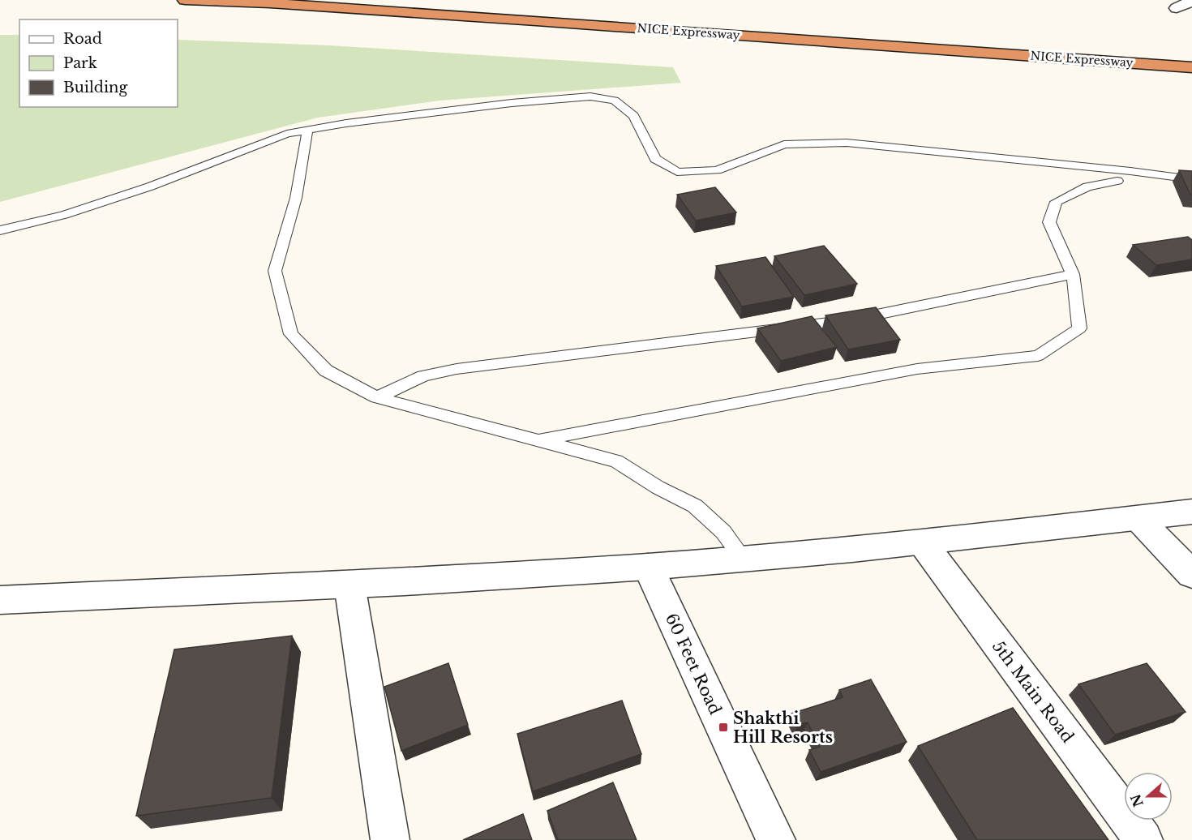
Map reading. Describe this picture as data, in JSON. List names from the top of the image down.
{
  "streets": {
    "highway": ["NICE Expressway"],
    "street": ["60 Feet Road", "5th Main Road"]
  },
  "places": {
    "transit": ["Shakthi Hill Resorts"]
  },
  "legend": ["Road", "Park", "Building"],
  "north": "left"
}
